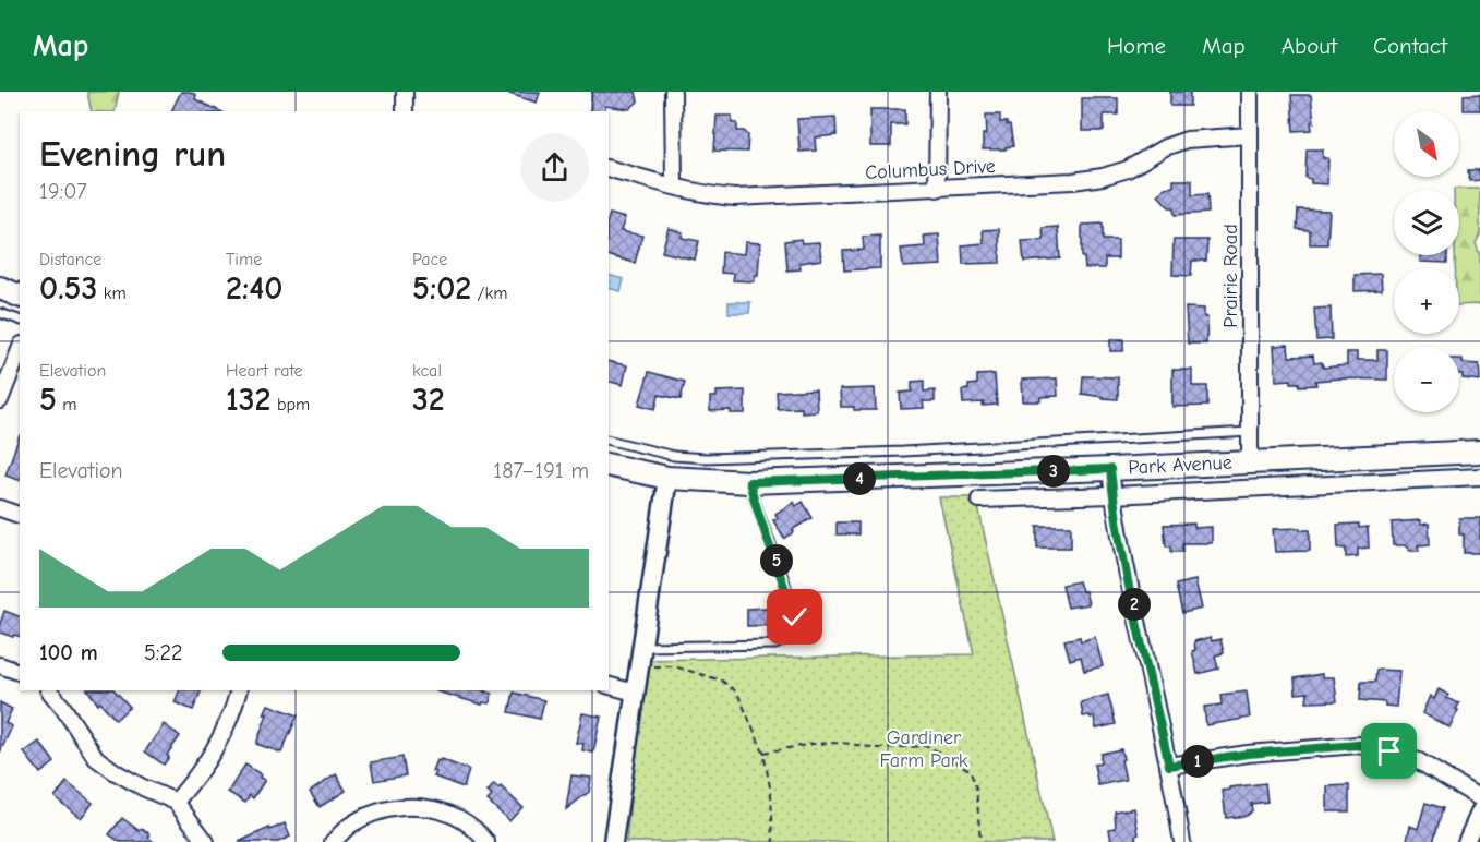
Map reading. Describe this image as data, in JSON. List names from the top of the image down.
{
  "streets": {
    "main road": ["Park Avenue"],
    "street": ["Columbus Drive", "Prairie Road"]
  },
  "crossings": [
    ["Columbus Drive", "Prairie Road"],
    ["Prairie Road", "Park Avenue"]
  ],
  "parks": ["Gardiner Farm Park"],
  "north": "bottom right",
  "page": {
    "header": "Map",
    "nav": [
      "Home",
      "Map",
      "About",
      "Contact"
    ],
    "map_buttons": ["+", "−"],
    "heading": ["Evening run", "19:07"],
    "stats": [
      ["Distance", "0.53 km"],
      ["Time", "2:40"],
      ["Pace", "5:02 /km"],
      ["Elevation", "5 m"],
      ["Heart rate", "132 bpm"],
      ["kcal", "32"]
    ],
    "chart": ["Elevation", "187–191 m"],
    "pins": [
      "3",
      "4",
      "5",
      "2",
      "1"
    ],
    "list": [
      {
        "name": "100 m",
        "note": "5:22"
      }
    ]
  }
}
